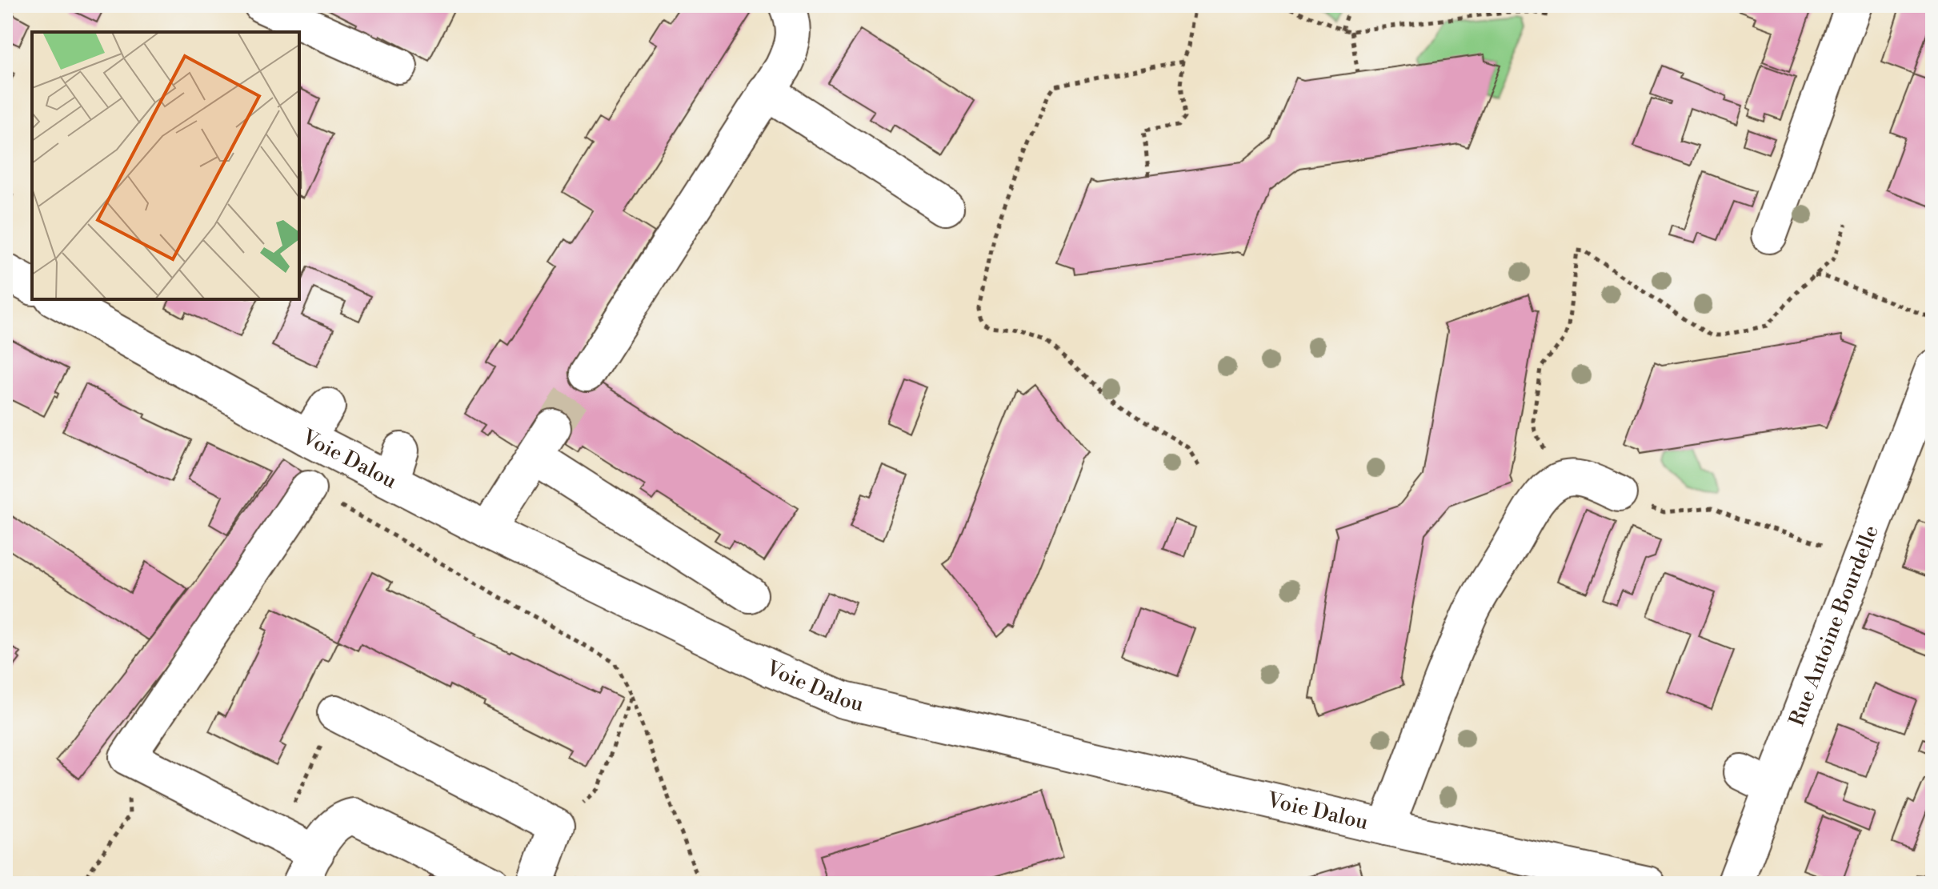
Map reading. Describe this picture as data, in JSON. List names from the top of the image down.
{
  "streets": {
    "street": ["Voie Dalou", "Rue Antoine Bourdelle"]
  }
}
